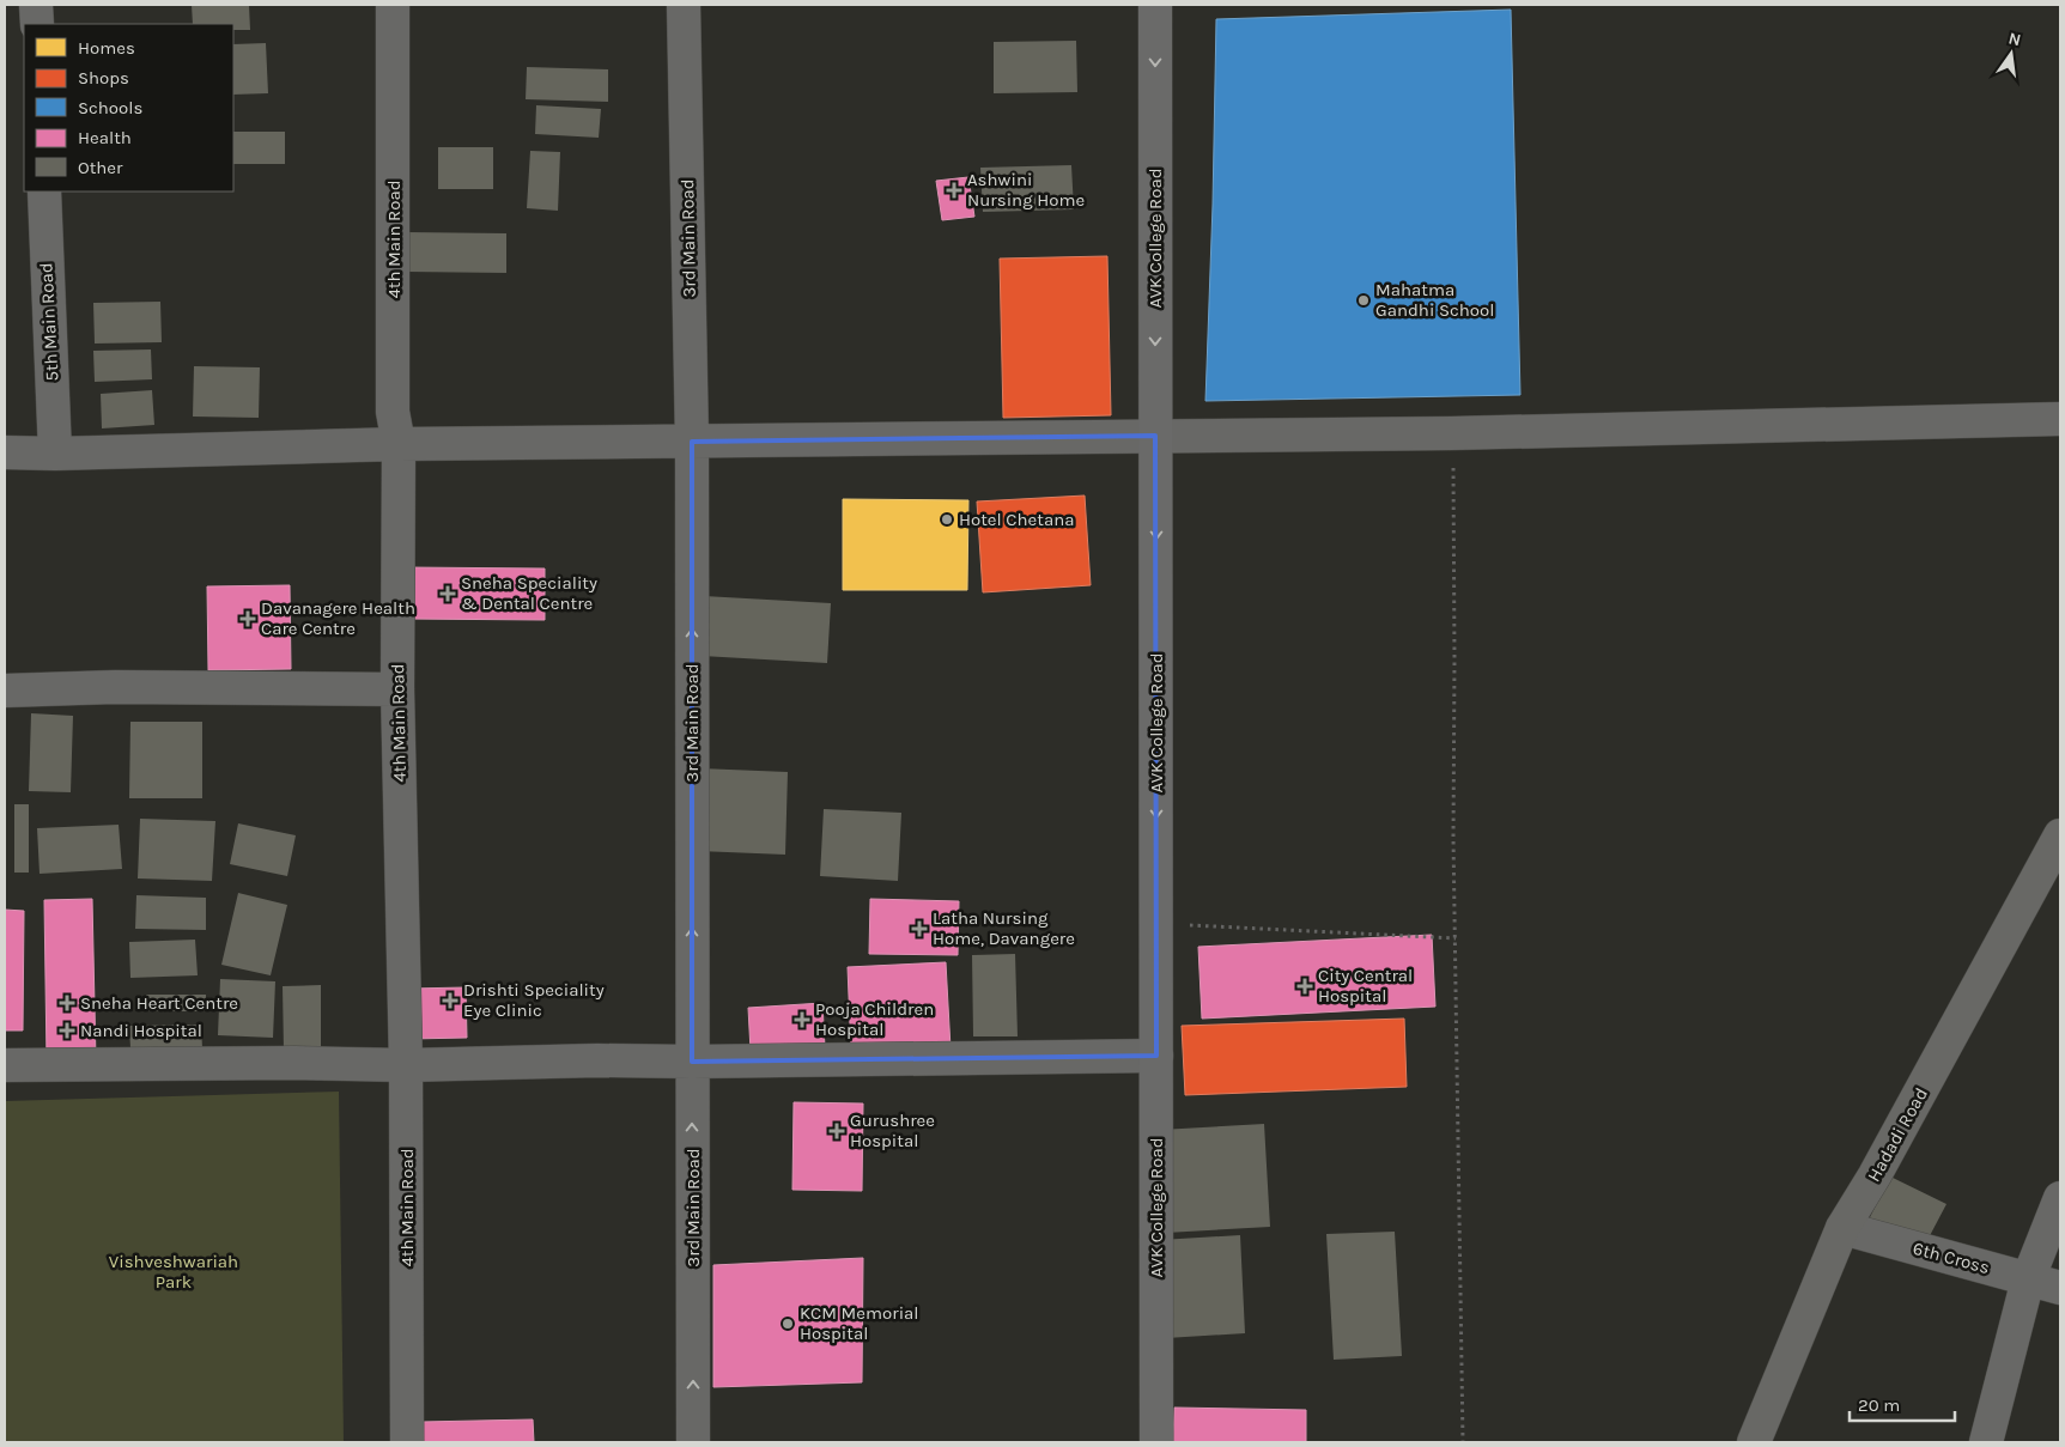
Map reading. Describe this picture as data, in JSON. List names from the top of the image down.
{
  "streets": {
    "main road": ["AVK College Road", "Hadadi Road"],
    "street": [
      "3rd Main Road",
      "4th Main Road",
      "5th Main Road",
      "6th Cross"
    ]
  },
  "crossings": [
    ["Hadadi Road", "6th Cross"]
  ],
  "one_way": ["3rd Main Road", "AVK College Road"],
  "parks": ["Vishveshwariah Park"],
  "places": {
    "health": [
      "Ashwini Nursing Home",
      "Sneha Speciality & Dental Centre",
      "Davanagere Health Care Centre",
      "Latha Nursing Home, Davangere",
      "City Central Hospital",
      "Drishti Speciality Eye Clinic",
      "Sneha Heart Centre",
      "Pooja Children Hospital",
      "Nandi Hospital",
      "Gurushree Hospital"
    ],
    "other": ["Mahatma Gandhi School", "Hotel Chetana", "KCM Memorial Hospital"]
  },
  "legend": [
    "Homes",
    "Shops",
    "Schools",
    "Health",
    "Other"
  ],
  "scale_bar": "20 m",
  "north": "top"
}
